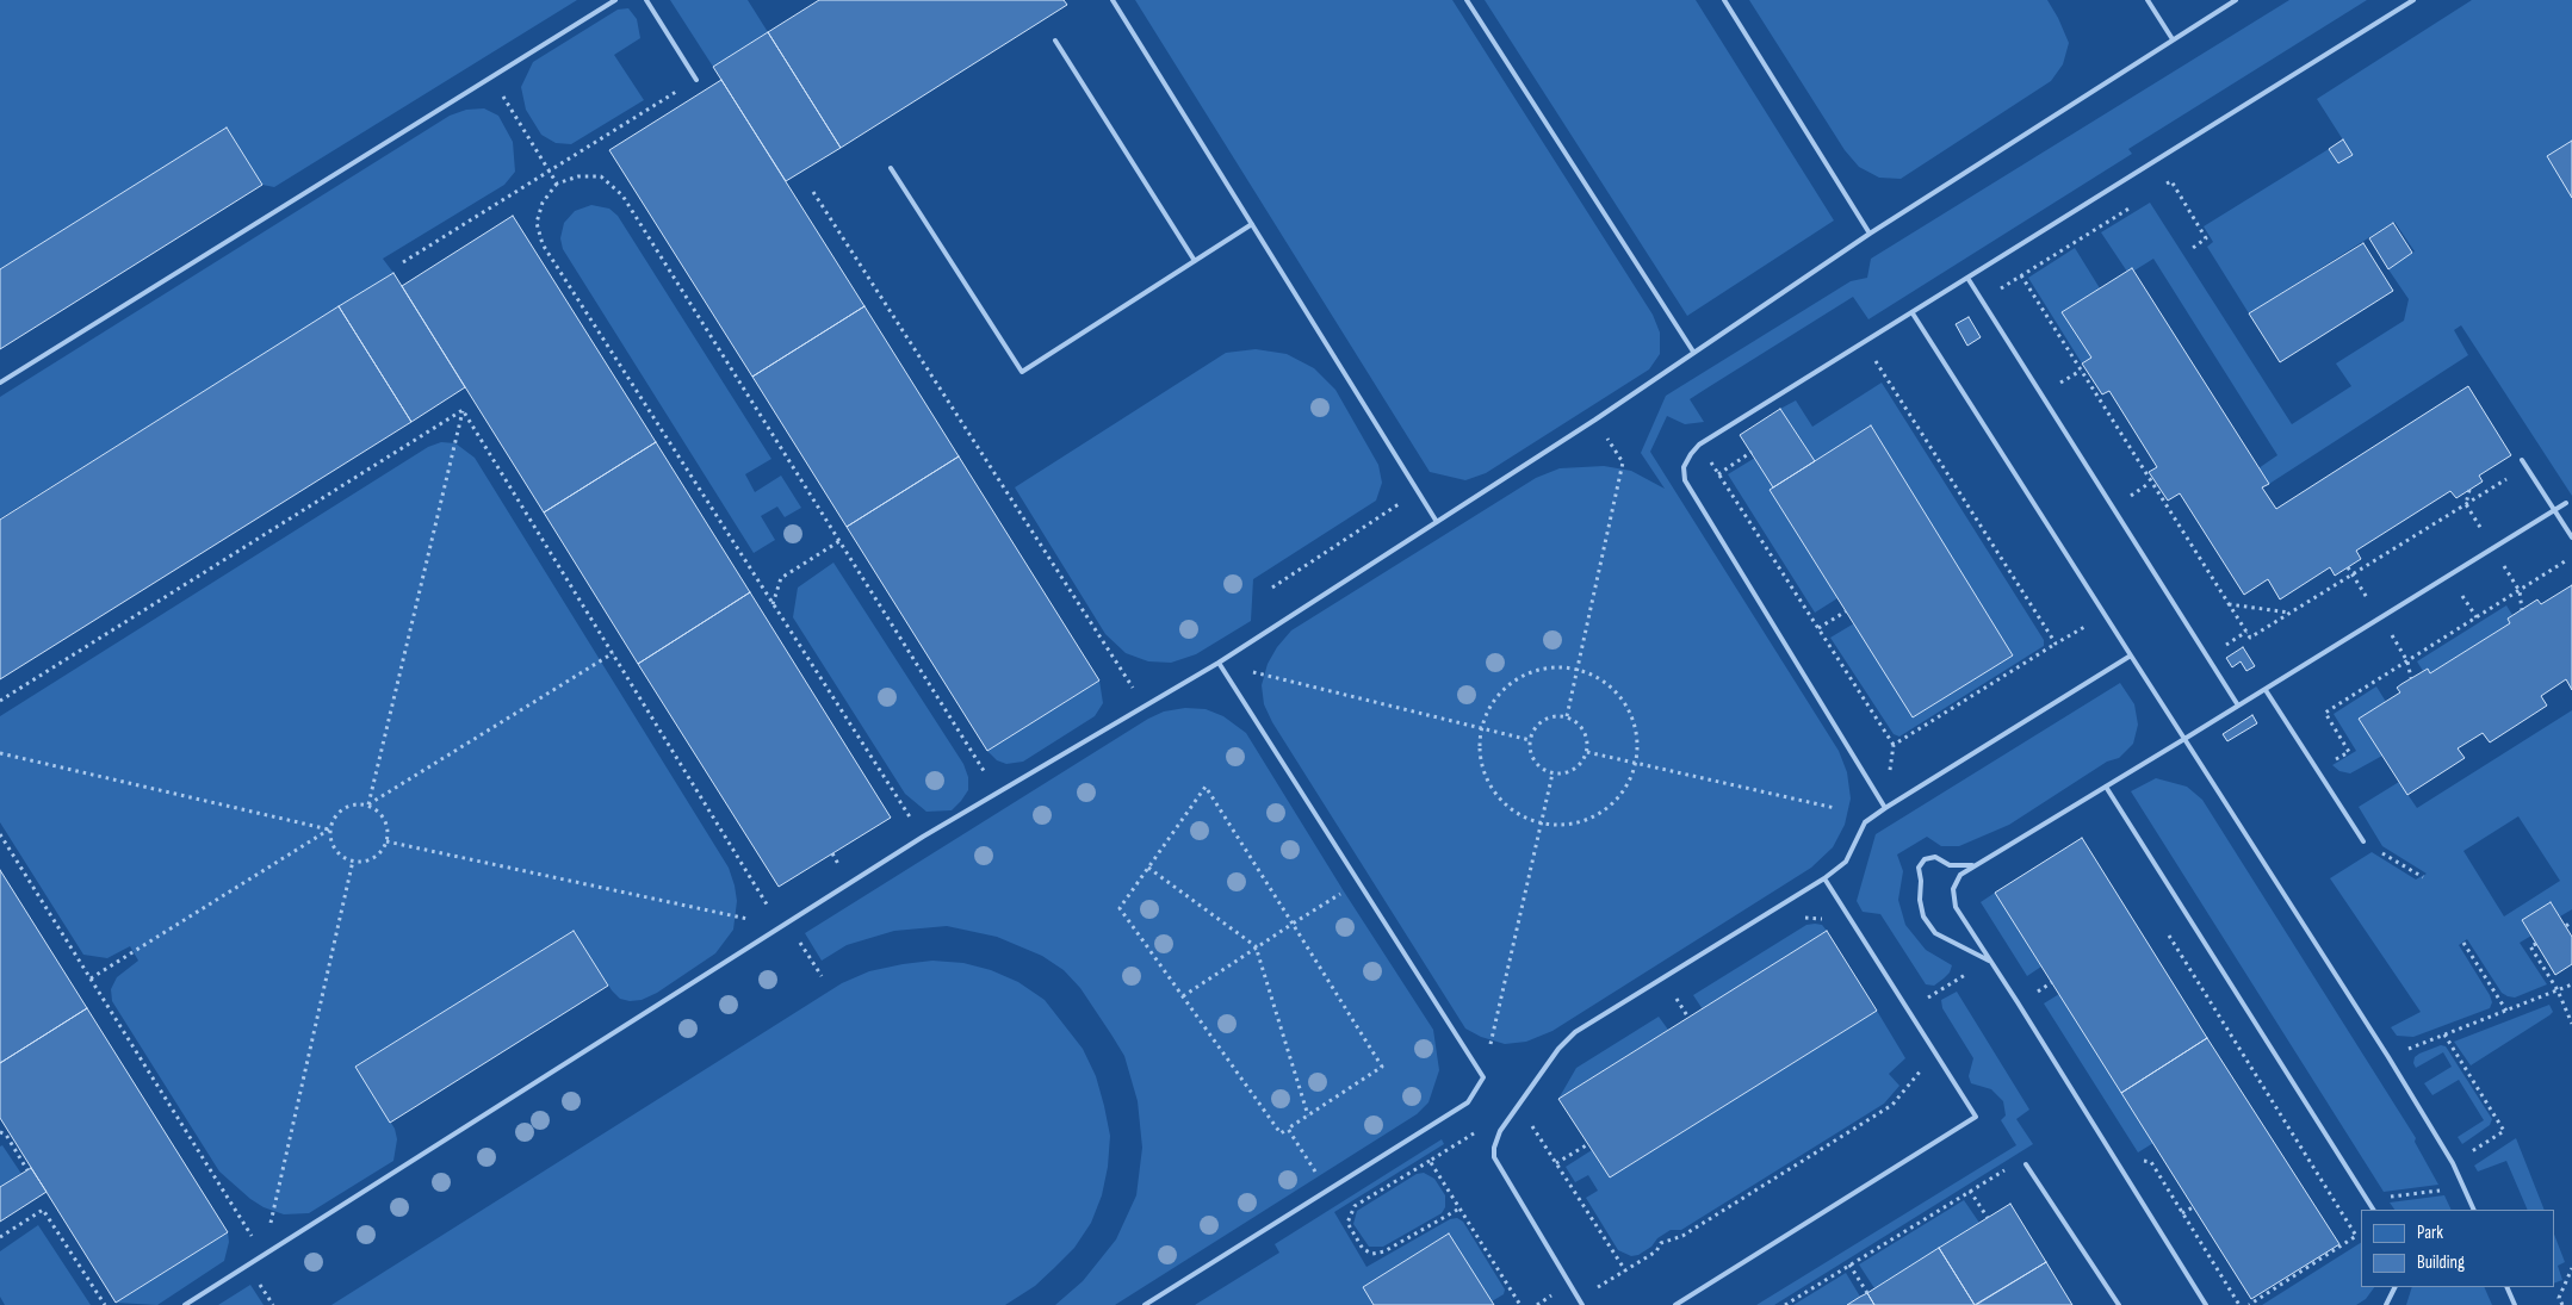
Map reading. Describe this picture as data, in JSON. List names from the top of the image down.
{
  "legend": ["Park", "Building"]
}
